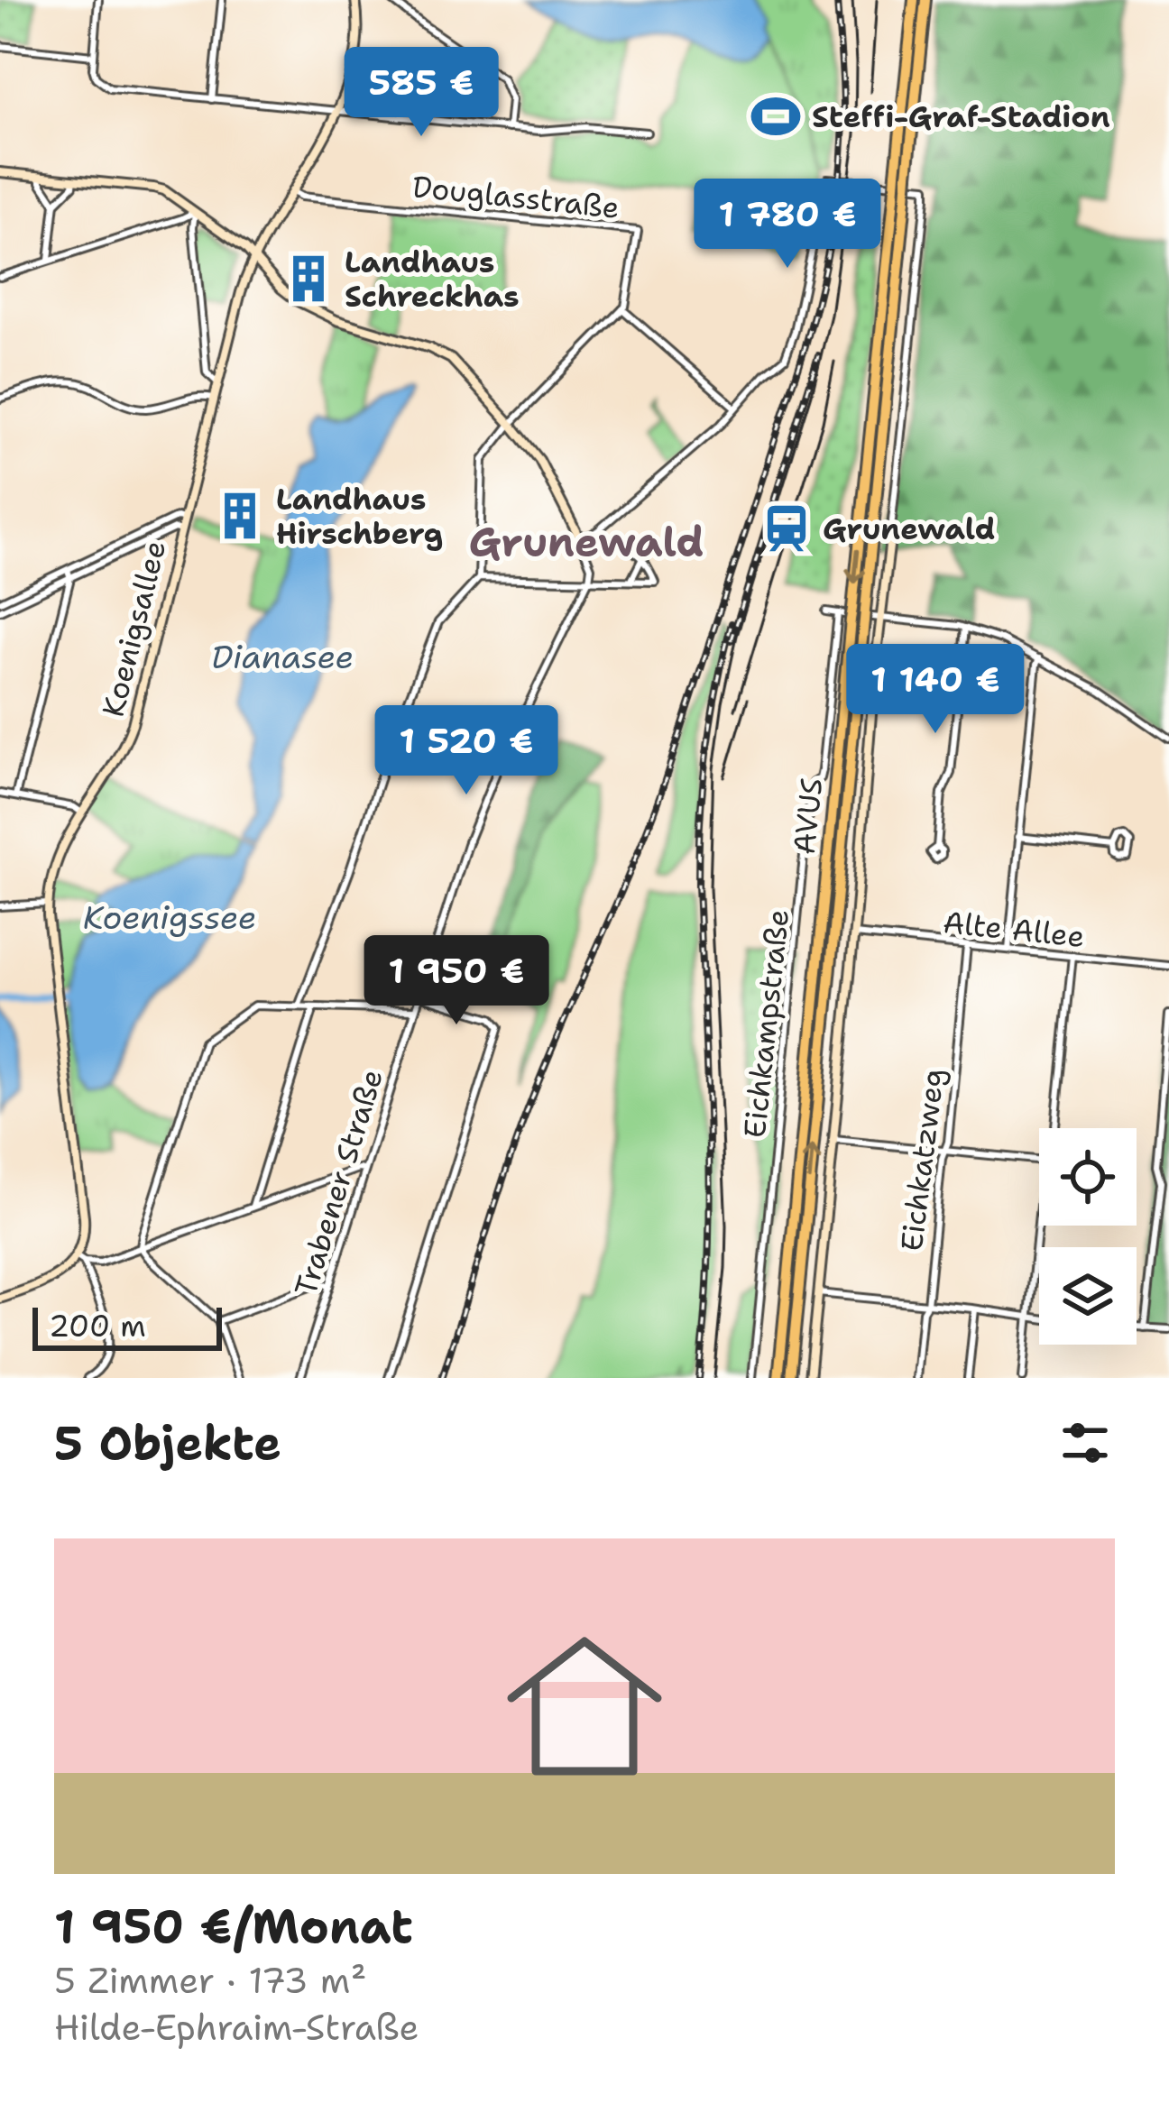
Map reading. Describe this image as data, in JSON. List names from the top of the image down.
{
  "streets": {
    "highway": ["AVUS"],
    "main road": ["Koenigsallee"],
    "street": [
      "Douglasstraße",
      "Alte Allee",
      "Eichkampstraße",
      "Eichkatzweg",
      "Trabener Straße"
    ]
  },
  "crossings": [
    ["Douglasstraße", "Koenigsallee"],
    ["AVUS", "Eichkampstraße"],
    ["Alte Allee", "Eichkatzweg"]
  ],
  "districts": ["Grunewald"],
  "water": ["Dianasee", "Koenigssee"],
  "places": {
    "sports": ["Steffi-Graf-Stadion"],
    "building": ["Landhaus Schreckhas", "Landhaus Hirschberg"],
    "station": ["Grunewald"]
  },
  "scale_bar": "200 m",
  "page": {
    "price": [
      "585 €",
      "1 780 €",
      "1 140 €",
      "1 520 €",
      "1 950 €"
    ],
    "scale": "200 m",
    "heading": "5 Objekte",
    "list": [
      {
        "name": "1 950 €/Monat",
        "note": "5 Zimmer · 173 m² · Hilde-Ephraim-Straße"
      }
    ]
  }
}
